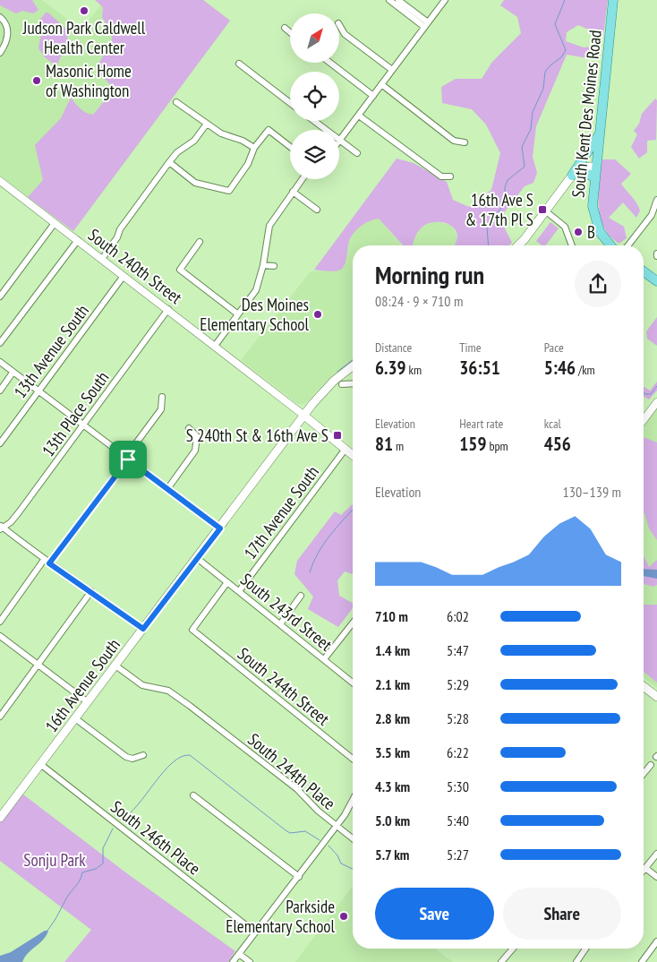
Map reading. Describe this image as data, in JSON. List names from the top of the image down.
{
  "streets": {
    "main road": ["South Kent Des Moines Road", "South 240th Street", "16th Avenue South"],
    "street": [
      "13th Avenue South",
      "13th Place South",
      "17th Avenue South",
      "South 243rd Street",
      "South 244th Street",
      "South 244th Place",
      "South 246th Place"
    ]
  },
  "crossings": [
    ["South 240th Street", "13th Avenue South"],
    ["South 240th Street", "13th Place South"],
    ["South 240th Street", "17th Avenue South"],
    ["South 240th Street", "16th Avenue South"],
    ["17th Avenue South", "South 243rd Street"],
    ["South 243rd Street", "16th Avenue South"],
    ["South 243rd Street", "South 244th Street"],
    ["16th Avenue South", "South 244th Place"],
    ["16th Avenue South", "South 246th Place"]
  ],
  "parks": ["Sonju Park"],
  "places": {
    "other": [
      "Judson Park Caldwell Health Center",
      "Masonic Home of Washington",
      "B",
      "Des Moines Elementary School",
      "Parkside Elementary School"
    ],
    "transit": ["16th Ave S & 17th Pl S", "S 240th St & 16th Ave S"]
  },
  "north": "top right",
  "page": {
    "heading": ["Morning run", "08:24 · 9 × 710 m"],
    "stats": [
      ["Distance", "6.39 km"],
      ["Time", "36:51"],
      ["Pace", "5:46 /km"],
      ["Elevation", "81 m"],
      ["Heart rate", "159 bpm"],
      ["kcal", "456"]
    ],
    "chart": ["Elevation", "130–139 m"],
    "list": [
      {
        "name": "710 m",
        "note": "6:02"
      },
      {
        "name": "1.4 km",
        "note": "5:47"
      },
      {
        "name": "2.1 km",
        "note": "5:29"
      },
      {
        "name": "2.8 km",
        "note": "5:28"
      },
      {
        "name": "3.5 km",
        "note": "6:22"
      },
      {
        "name": "4.3 km",
        "note": "5:30"
      },
      {
        "name": "5.0 km",
        "note": "5:40"
      },
      {
        "name": "5.7 km",
        "note": "5:27"
      }
    ],
    "buttons": ["Save", "Share"]
  }
}
